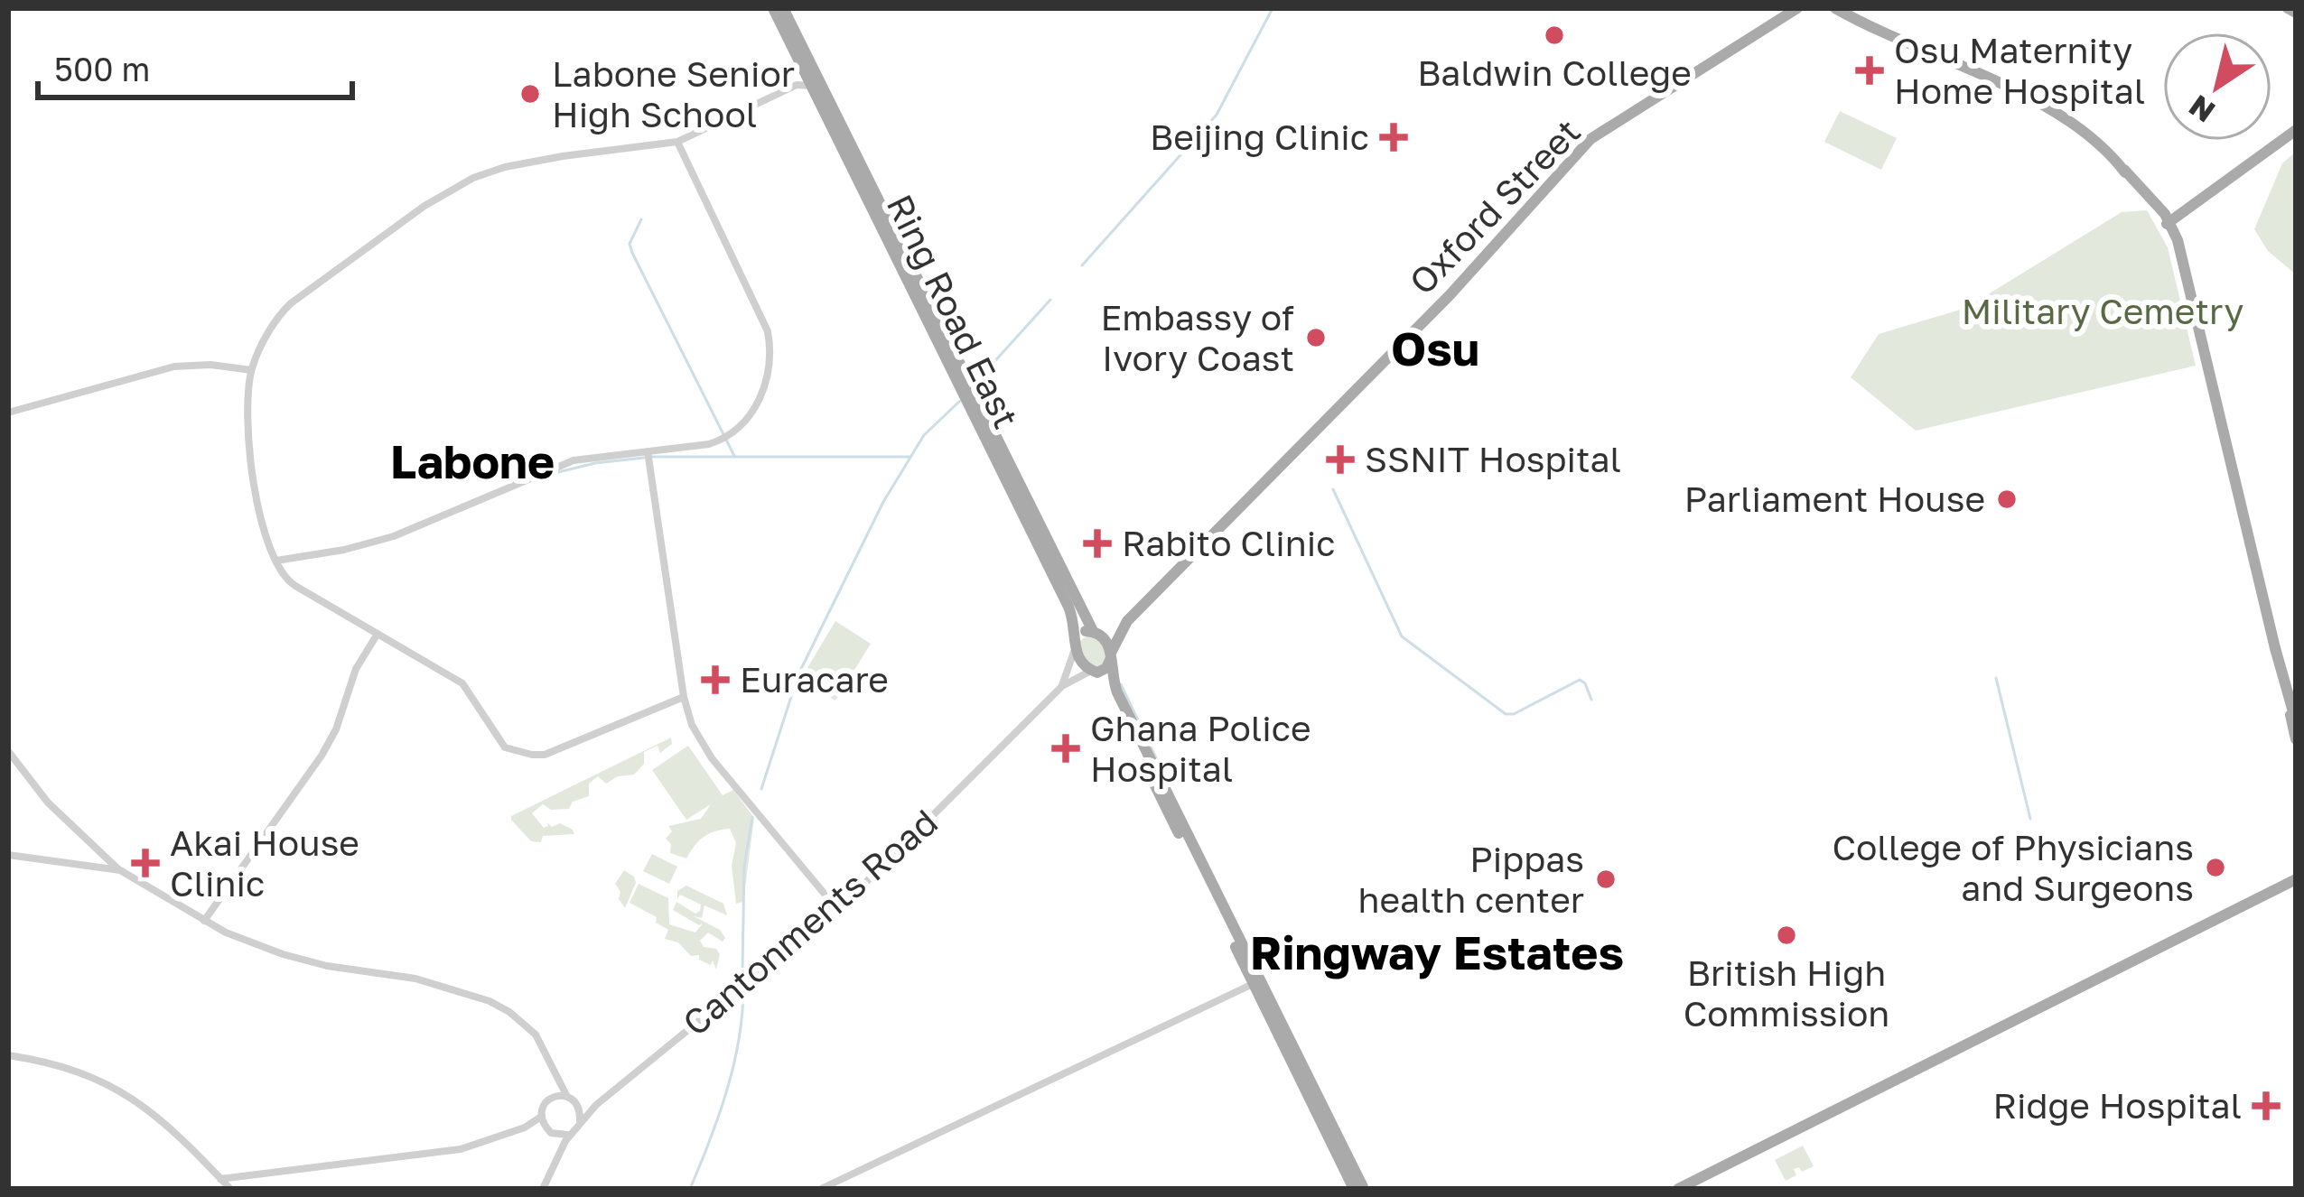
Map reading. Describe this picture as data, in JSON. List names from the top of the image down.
{
  "streets": {
    "main road": ["Oxford Street", "Ring Road East"],
    "street": ["Cantonments Road"]
  },
  "crossings": [
    ["Oxford Street", "Ring Road East"],
    ["Oxford Street", "Cantonments Road"],
    ["Ring Road East", "Cantonments Road"]
  ],
  "districts": ["Osu", "Labone", "Ringway Estates"],
  "parks": ["Military Cemetry"],
  "places": {
    "other": [
      "Baldwin College",
      "Labone Senior High School",
      "Embassy of Ivory Coast",
      "Parliament House",
      "College of Physicians and Surgeons",
      "Pippas health center",
      "British High Commission"
    ],
    "health": [
      "Osu Maternity Home Hospital",
      "Beijing Clinic",
      "SSNIT Hospital",
      "Rabito Clinic",
      "Euracare",
      "Ghana Police Hospital",
      "Akai House Clinic",
      "Ridge Hospital"
    ]
  },
  "scale_bar": "500 m",
  "north": "bottom left"
}
